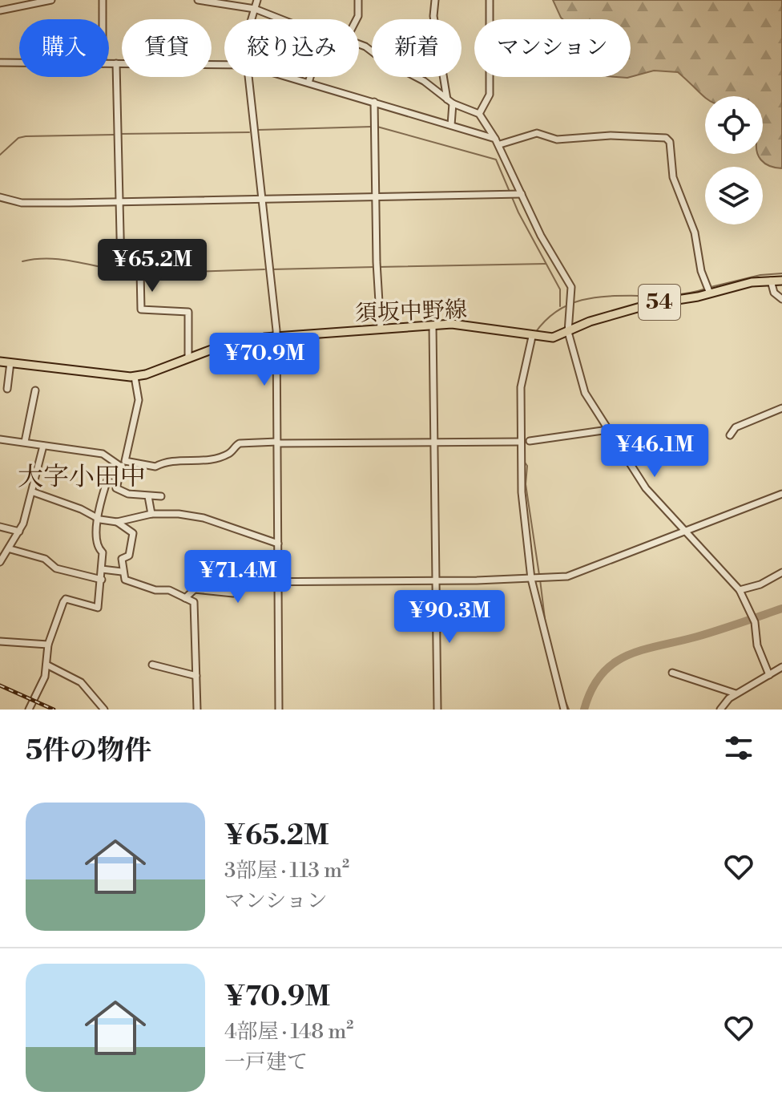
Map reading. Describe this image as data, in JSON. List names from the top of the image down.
{
  "streets": {
    "main road": ["54", "須坂中野線"]
  },
  "districts": ["大字小田中"],
  "page": {
    "chip": [
      "購入",
      "賃貸",
      "絞り込み",
      "新着",
      "マンション"
    ],
    "price": [
      "¥65.2M",
      "¥70.9M",
      "¥46.1M",
      "¥71.4M",
      "¥90.3M"
    ],
    "heading": "5件の物件",
    "list": [
      {
        "name": "¥65.2M",
        "note": "3部屋 · 113 m² · マンション"
      },
      {
        "name": "¥70.9M",
        "note": "4部屋 · 148 m² · 一戸建て"
      }
    ]
  }
}
